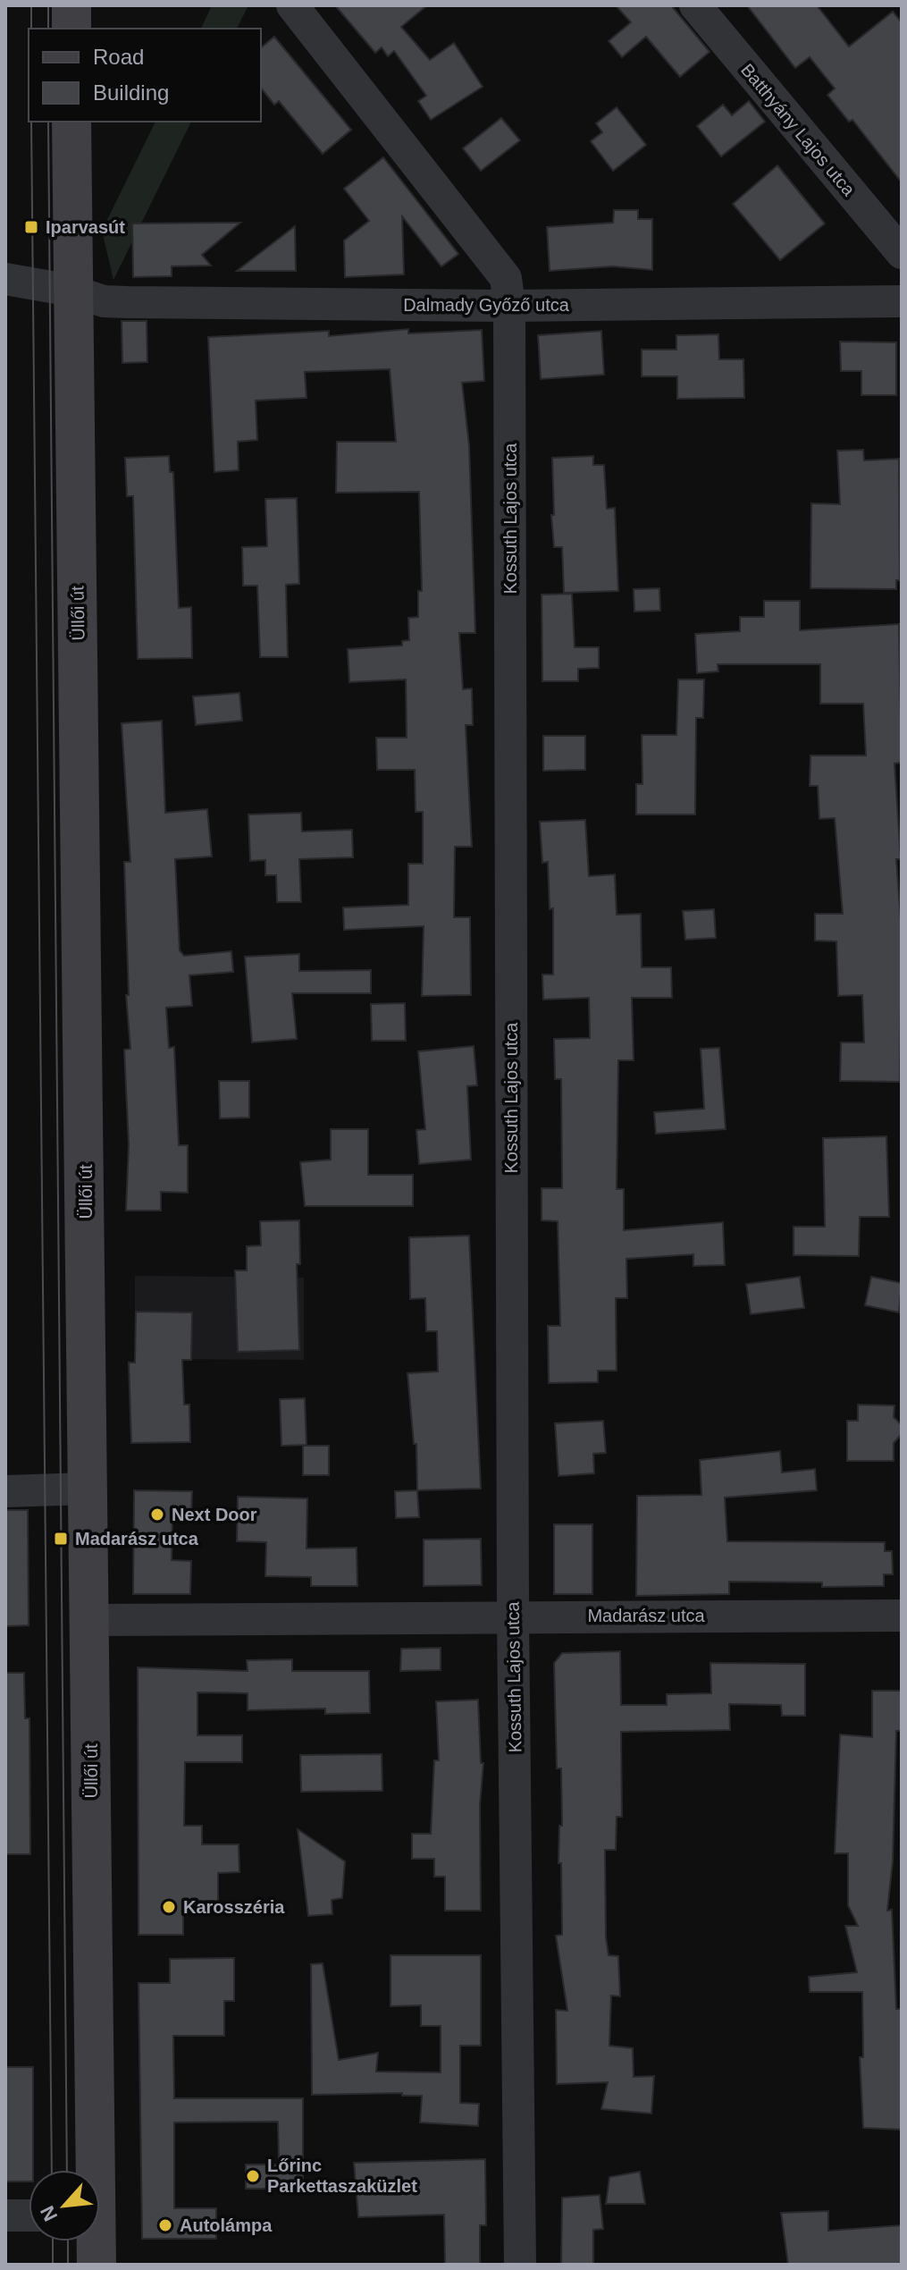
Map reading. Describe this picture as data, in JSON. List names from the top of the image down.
{
  "streets": {
    "main road": ["Üllői út"],
    "street": [
      "Batthyány Lajos utca",
      "Dalmady Győző utca",
      "Kossuth Lajos utca",
      "Madarász utca"
    ]
  },
  "crossings": [
    ["Dalmady Győző utca", "Kossuth Lajos utca"],
    ["Dalmady Győző utca", "Üllői út"],
    ["Kossuth Lajos utca", "Madarász utca"],
    ["Üllői út", "Madarász utca"]
  ],
  "places": {
    "transit": ["Iparvasút", "Madarász utca"],
    "other": [
      "Next Door",
      "Karosszéria",
      "Lőrinc Parkettaszaküzlet",
      "Autolámpa"
    ]
  },
  "legend": ["Road", "Building"],
  "north": "bottom left"
}
